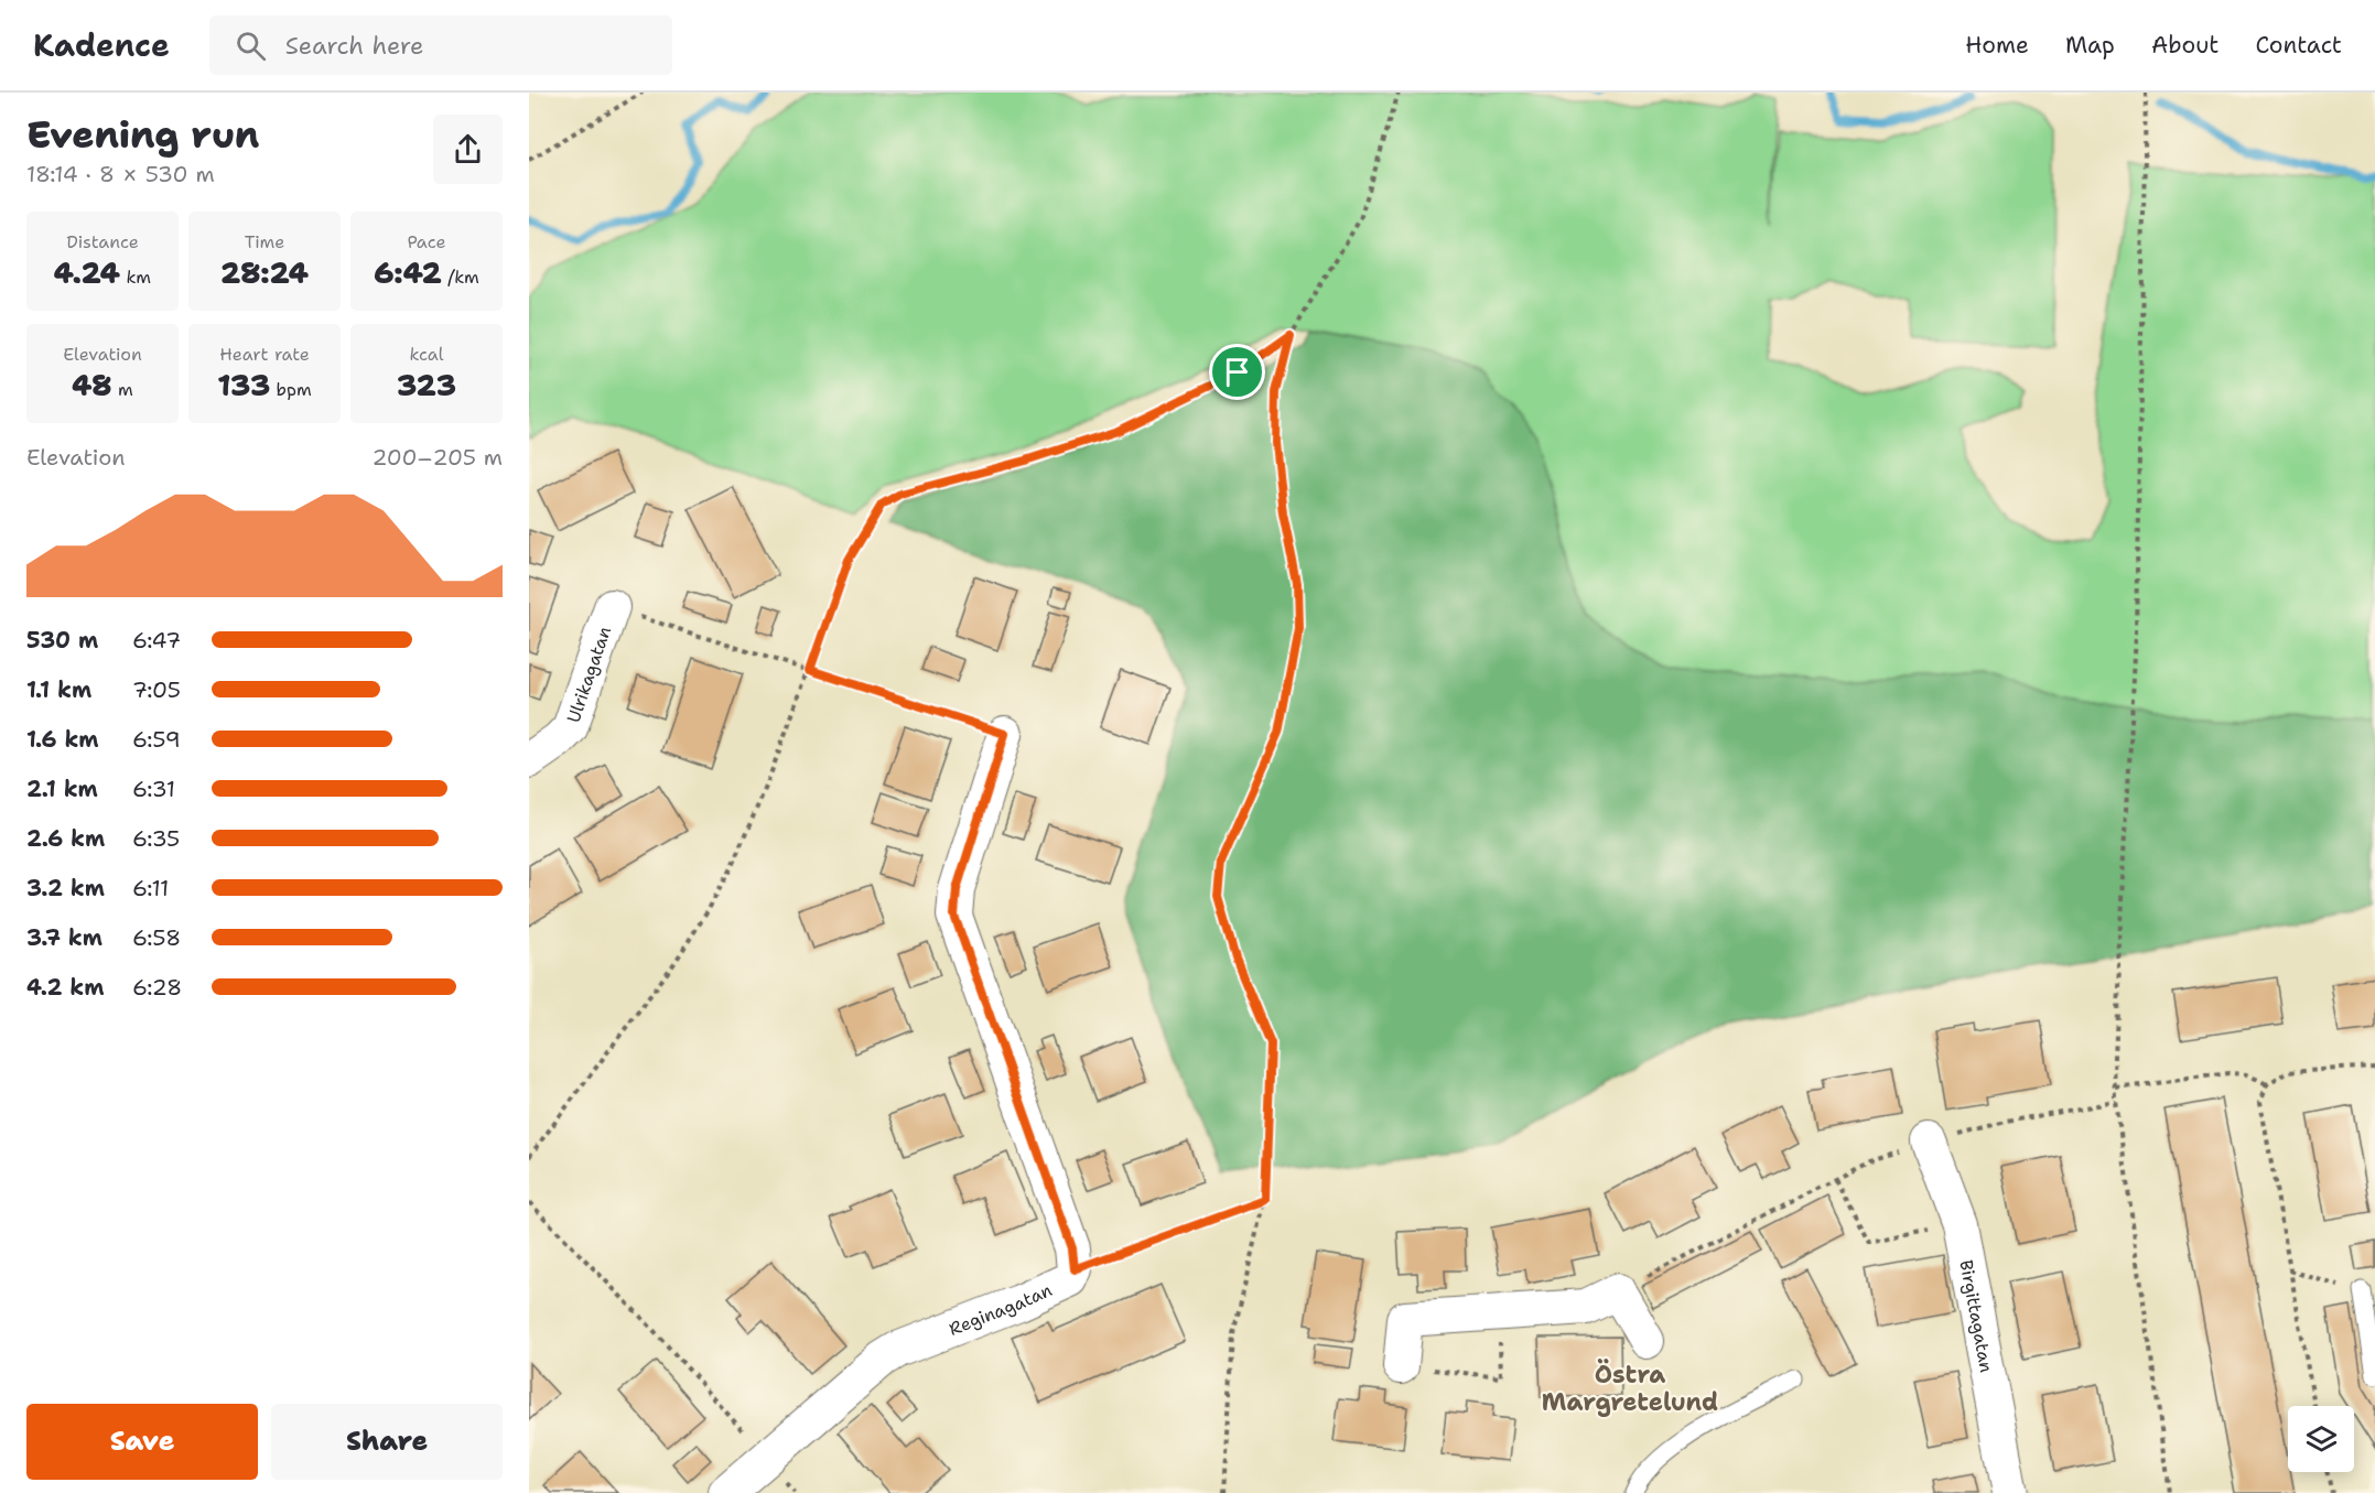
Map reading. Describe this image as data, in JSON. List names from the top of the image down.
{
  "streets": {
    "street": ["Ulrikagatan", "Reginagatan", "Birgittagatan"]
  },
  "districts": ["Östra Margretelund"],
  "page": {
    "header": "Kadence",
    "search": "Search here",
    "nav": [
      "Home",
      "Map",
      "About",
      "Contact"
    ],
    "heading": ["Evening run", "18:14 · 8 × 530 m"],
    "stats": [
      ["Distance", "4.24 km"],
      ["Time", "28:24"],
      ["Pace", "6:42 /km"],
      ["Elevation", "48 m"],
      ["Heart rate", "133 bpm"],
      ["kcal", "323"]
    ],
    "chart": ["Elevation", "200–205 m"],
    "list": [
      {
        "name": "530 m",
        "note": "6:47"
      },
      {
        "name": "1.1 km",
        "note": "7:05"
      },
      {
        "name": "1.6 km",
        "note": "6:59"
      },
      {
        "name": "2.1 km",
        "note": "6:31"
      },
      {
        "name": "2.6 km",
        "note": "6:35"
      },
      {
        "name": "3.2 km",
        "note": "6:11"
      },
      {
        "name": "3.7 km",
        "note": "6:58"
      },
      {
        "name": "4.2 km",
        "note": "6:28"
      }
    ],
    "buttons": ["Save", "Share"]
  }
}
